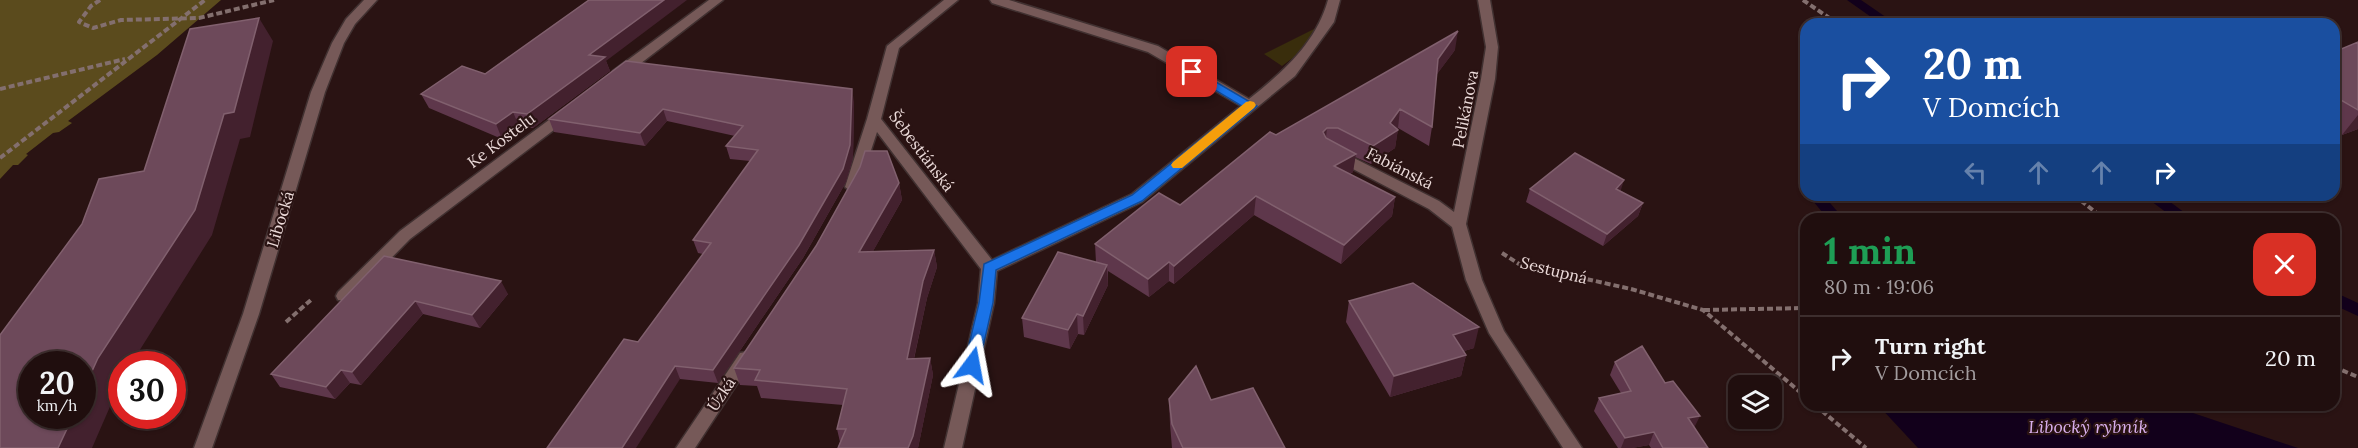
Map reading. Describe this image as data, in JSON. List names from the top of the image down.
{
  "streets": {
    "street": [
      "Pelikánova",
      "Ke Kostelu",
      "Šebestiánská",
      "Fabiánská",
      "Libocká",
      "Úzká"
    ],
    "path": ["Sestupná"]
  },
  "crossings": [
    ["Pelikánova", "Fabiánská"],
    ["Pelikánova", "Sestupná"],
    ["Fabiánská", "Sestupná"]
  ],
  "water": ["Libocký rybník"],
  "page": {
    "turn": ["20 m", "V Domcích"],
    "heading": ["1 min", "80 m · 19:06"],
    "list": [
      {
        "name": "Turn right",
        "note": "V Domcích",
        "value": "20 m"
      }
    ],
    "speed": "20 km/h",
    "limit": "30"
  }
}
